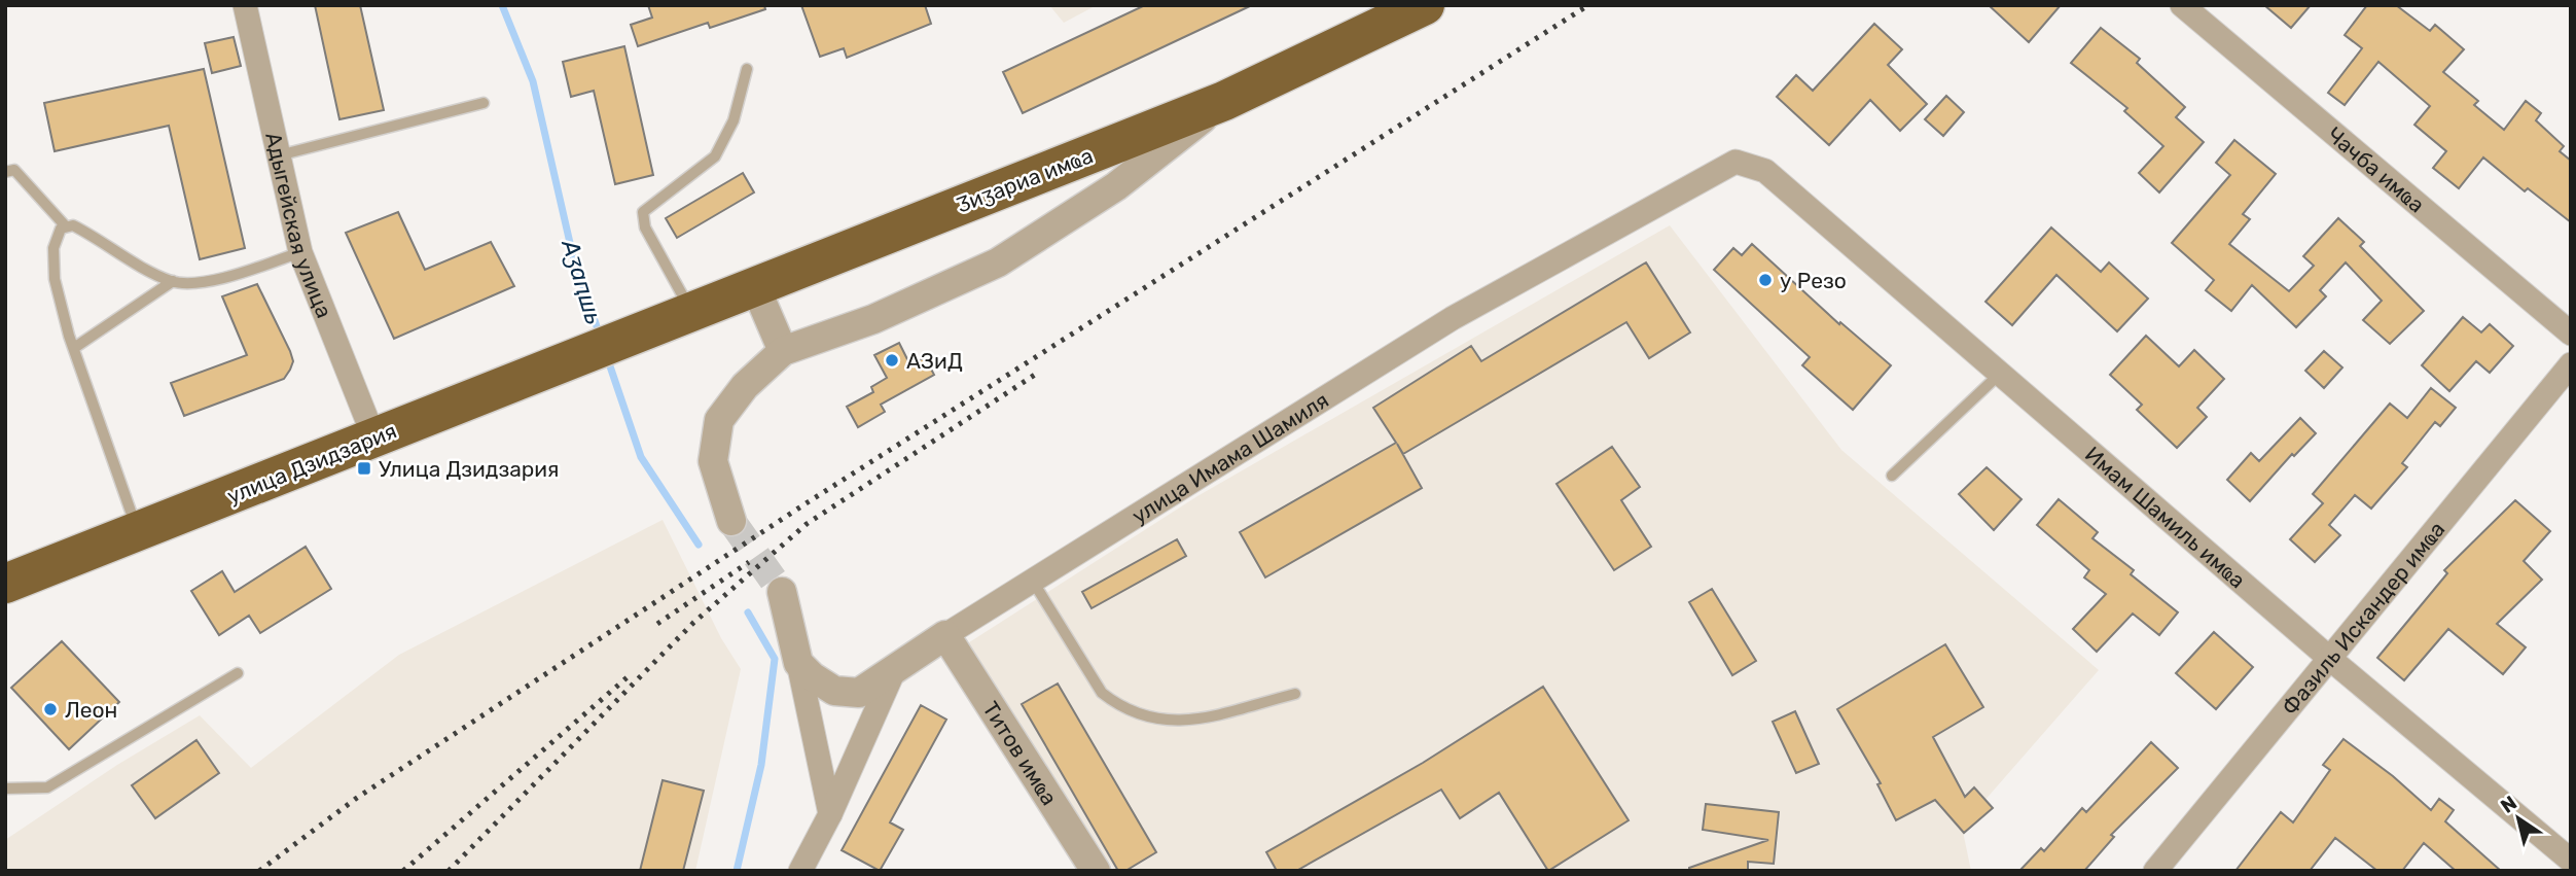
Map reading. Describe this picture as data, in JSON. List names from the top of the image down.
{
  "streets": {
    "highway": ["Ӡиӡариа имҩа", "улица Дзидзария"],
    "street": [
      "Чачба имҩа",
      "Адыгейская улица",
      "улица Имама Шамиля",
      "Имам Шамиль имҩа",
      "Фазиль Искандер имҩа",
      "Титов имҩа"
    ]
  },
  "crossings": [
    ["Ӡиӡариа имҩа", "улица Дзидзария"],
    ["Адыгейская улица", "улица Дзидзария"],
    ["улица Имама Шамиля", "Имам Шамиль имҩа"],
    ["улица Имама Шамиля", "Титов имҩа"],
    ["Имам Шамиль имҩа", "Фазиль Искандер имҩа"]
  ],
  "water": ["Аӡаԥшь"],
  "places": {
    "other": ["у Резо", "АЗиД", "Леон"],
    "transit": ["Улица Дзидзария"]
  },
  "north": "top left"
}
